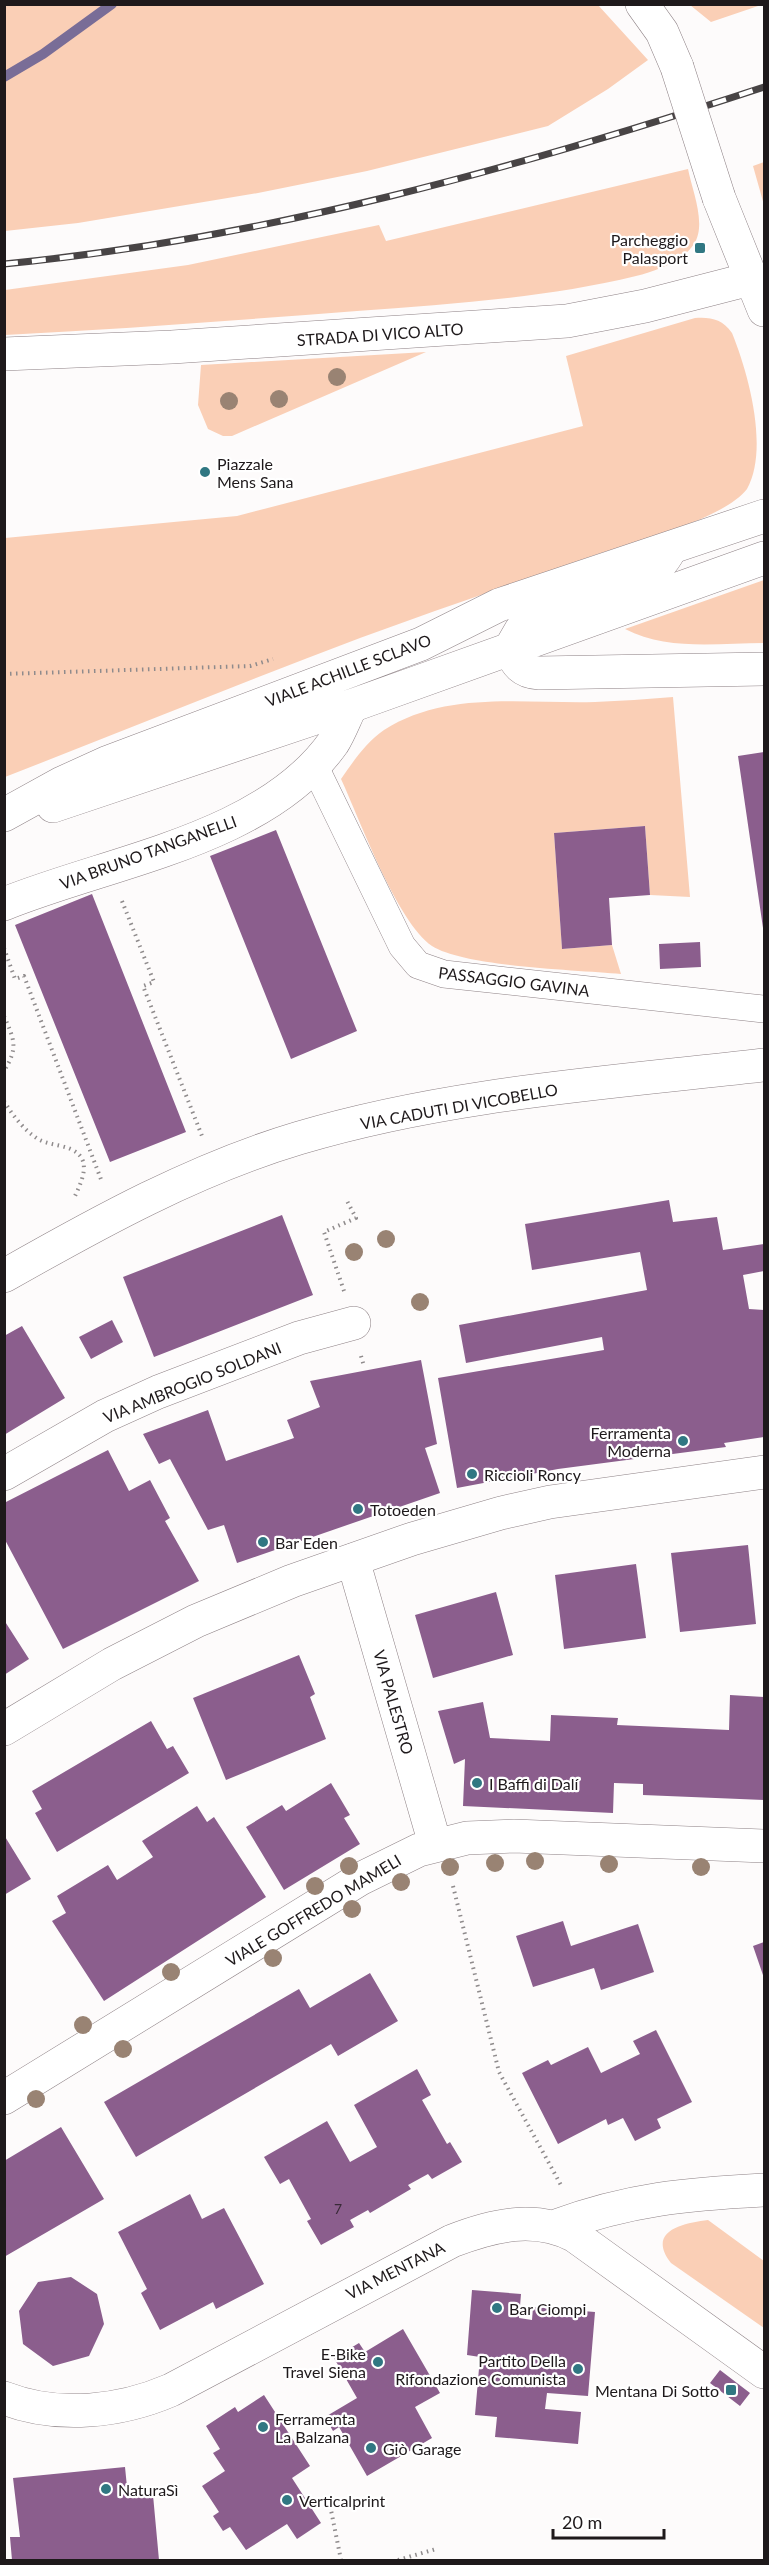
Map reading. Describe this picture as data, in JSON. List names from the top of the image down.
{
  "streets": {
    "street": [
      "STRADA DI VICO ALTO",
      "VIALE ACHILLE SCLAVO",
      "VIA BRUNO TANGANELLI",
      "PASSAGGIO GAVINA",
      "VIA CADUTI DI VICOBELLO",
      "VIA AMBROGIO SOLDANI",
      "VIA PALESTRO",
      "VIALE GOFFREDO MAMELI",
      "VIA MENTANA"
    ]
  },
  "crossings": [
    ["VIALE ACHILLE SCLAVO", "VIA BRUNO TANGANELLI"],
    ["VIA BRUNO TANGANELLI", "PASSAGGIO GAVINA"],
    ["VIA PALESTRO", "VIALE GOFFREDO MAMELI"]
  ],
  "places": {
    "transit": ["Parcheggio Palasport", "Mentana Di Sotto"],
    "other": [
      "Piazzale Mens Sana",
      "Ferramenta Moderna",
      "Riccioli Roncy",
      "Totoeden",
      "Bar Eden",
      "I Baffi di Dalí",
      "Bar Ciompi",
      "E-Bike Travel Siena",
      "Partito Della Rifondazione Comunista",
      "Ferramenta La Balzana",
      "Giò Garage",
      "NaturaSì",
      "Verticalprint"
    ]
  },
  "house_numbers": ["7"],
  "scale_bar": "20 m"
}
